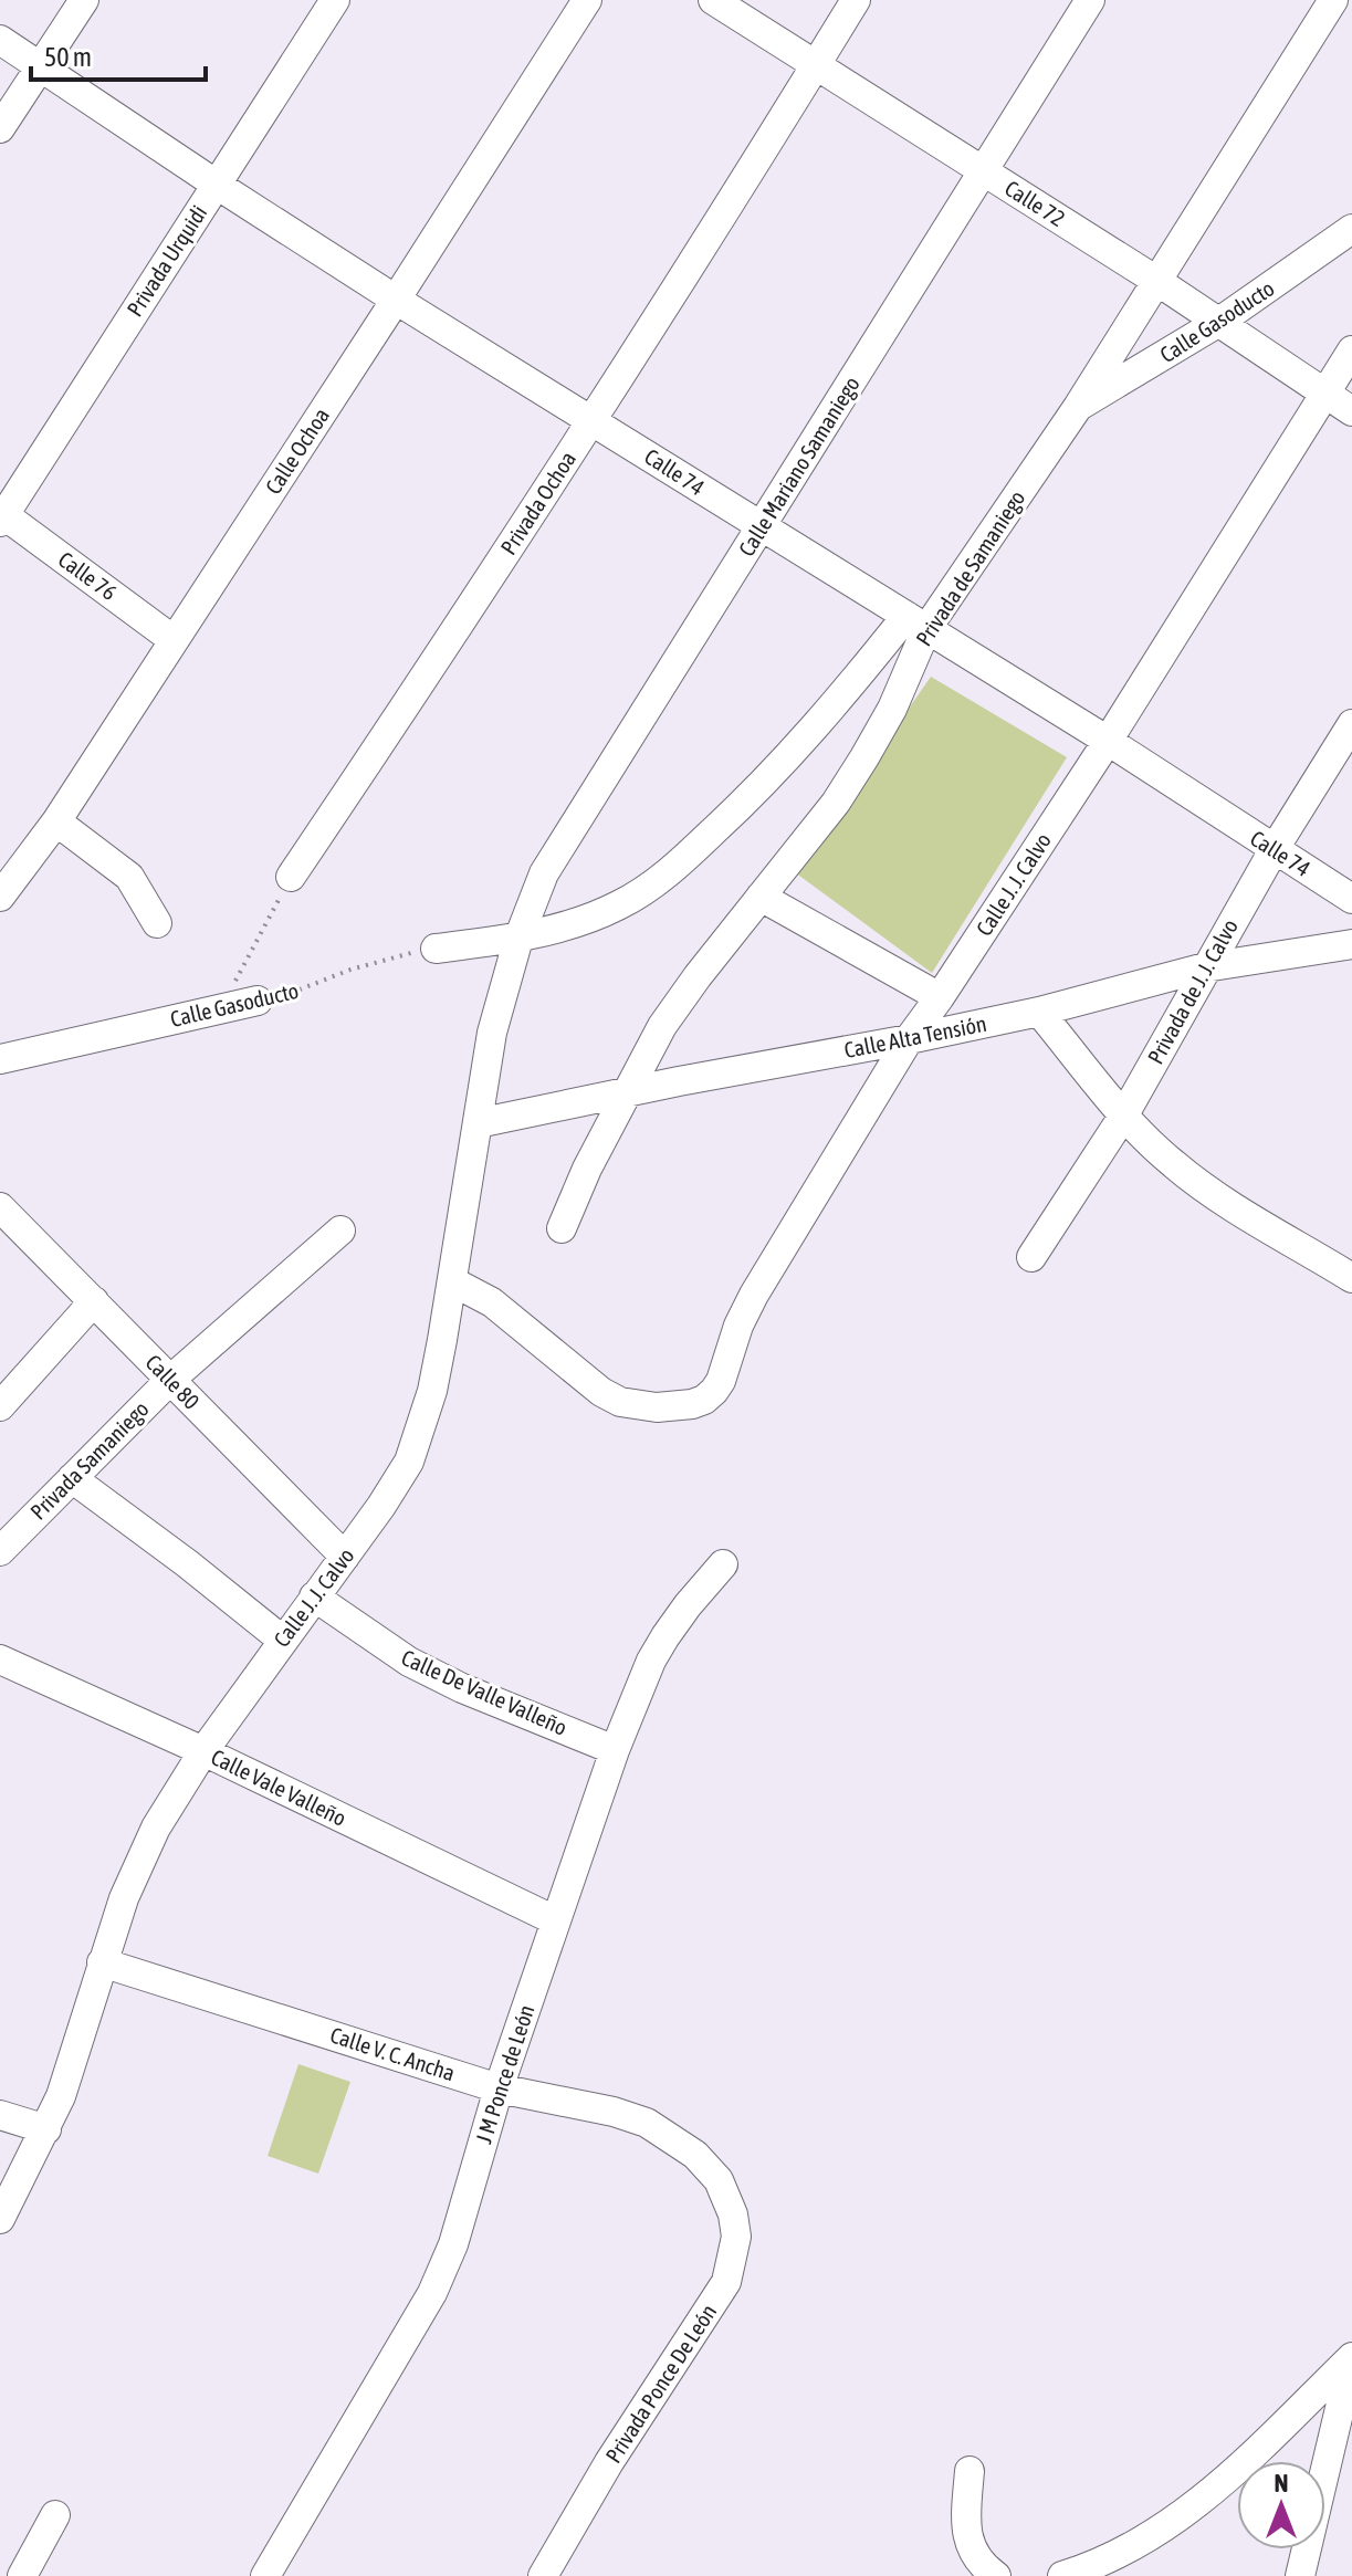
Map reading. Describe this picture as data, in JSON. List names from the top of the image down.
{
  "streets": {
    "street": [
      "Calle 72",
      "Privada Urquidi",
      "Calle Gasoducto",
      "Calle Ochoa",
      "Calle Mariano Samaniego",
      "Calle 74",
      "Privada Ochoa",
      "Privada de Samaniego",
      "Calle 76",
      "Calle J. J. Calvo",
      "Privada de J. J. Calvo",
      "Calle Alta Tensión",
      "Calle 80",
      "Privada Samaniego",
      "Calle De Valle Valleño",
      "Calle Vale Valleño",
      "Calle V. C. Ancha",
      "J M Ponce de León",
      "Privada Ponce De León"
    ]
  },
  "crossings": [
    ["Calle 72", "Calle Gasoducto"],
    ["Calle 72", "Calle Mariano Samaniego"],
    ["Calle 72", "Privada Ochoa"],
    ["Calle 72", "Privada de Samaniego"],
    ["Calle 72", "Calle J. J. Calvo"],
    ["Privada Urquidi", "Calle 74"],
    ["Privada Urquidi", "Calle 76"],
    ["Calle Gasoducto", "Privada de Samaniego"],
    ["Calle Ochoa", "Calle 74"],
    ["Calle Ochoa", "Calle 76"],
    ["Calle Mariano Samaniego", "Calle 74"],
    ["Calle Mariano Samaniego", "Privada de Samaniego"],
    ["Calle Mariano Samaniego", "Calle J. J. Calvo"],
    ["Calle 74", "Privada Ochoa"],
    ["Calle 74", "Privada de Samaniego"],
    ["Calle 74", "Calle J. J. Calvo"],
    ["Calle 74", "Privada de J. J. Calvo"],
    ["Privada de Samaniego", "Calle J. J. Calvo"],
    ["Privada de Samaniego", "Calle Alta Tensión"],
    ["Calle J. J. Calvo", "Calle Alta Tensión"],
    ["Calle J. J. Calvo", "Calle 80"],
    ["Calle J. J. Calvo", "Calle De Valle Valleño"],
    ["Calle J. J. Calvo", "Calle Vale Valleño"],
    ["Calle J. J. Calvo", "Calle V. C. Ancha"],
    ["Privada de J. J. Calvo", "Calle Alta Tensión"],
    ["Calle 80", "Privada Samaniego"],
    ["Calle De Valle Valleño", "J M Ponce de León"],
    ["Calle Vale Valleño", "J M Ponce de León"],
    ["Calle V. C. Ancha", "J M Ponce de León"],
    ["Calle V. C. Ancha", "Privada Ponce De León"]
  ],
  "scale_bar": "50 m",
  "north": "top"
}
